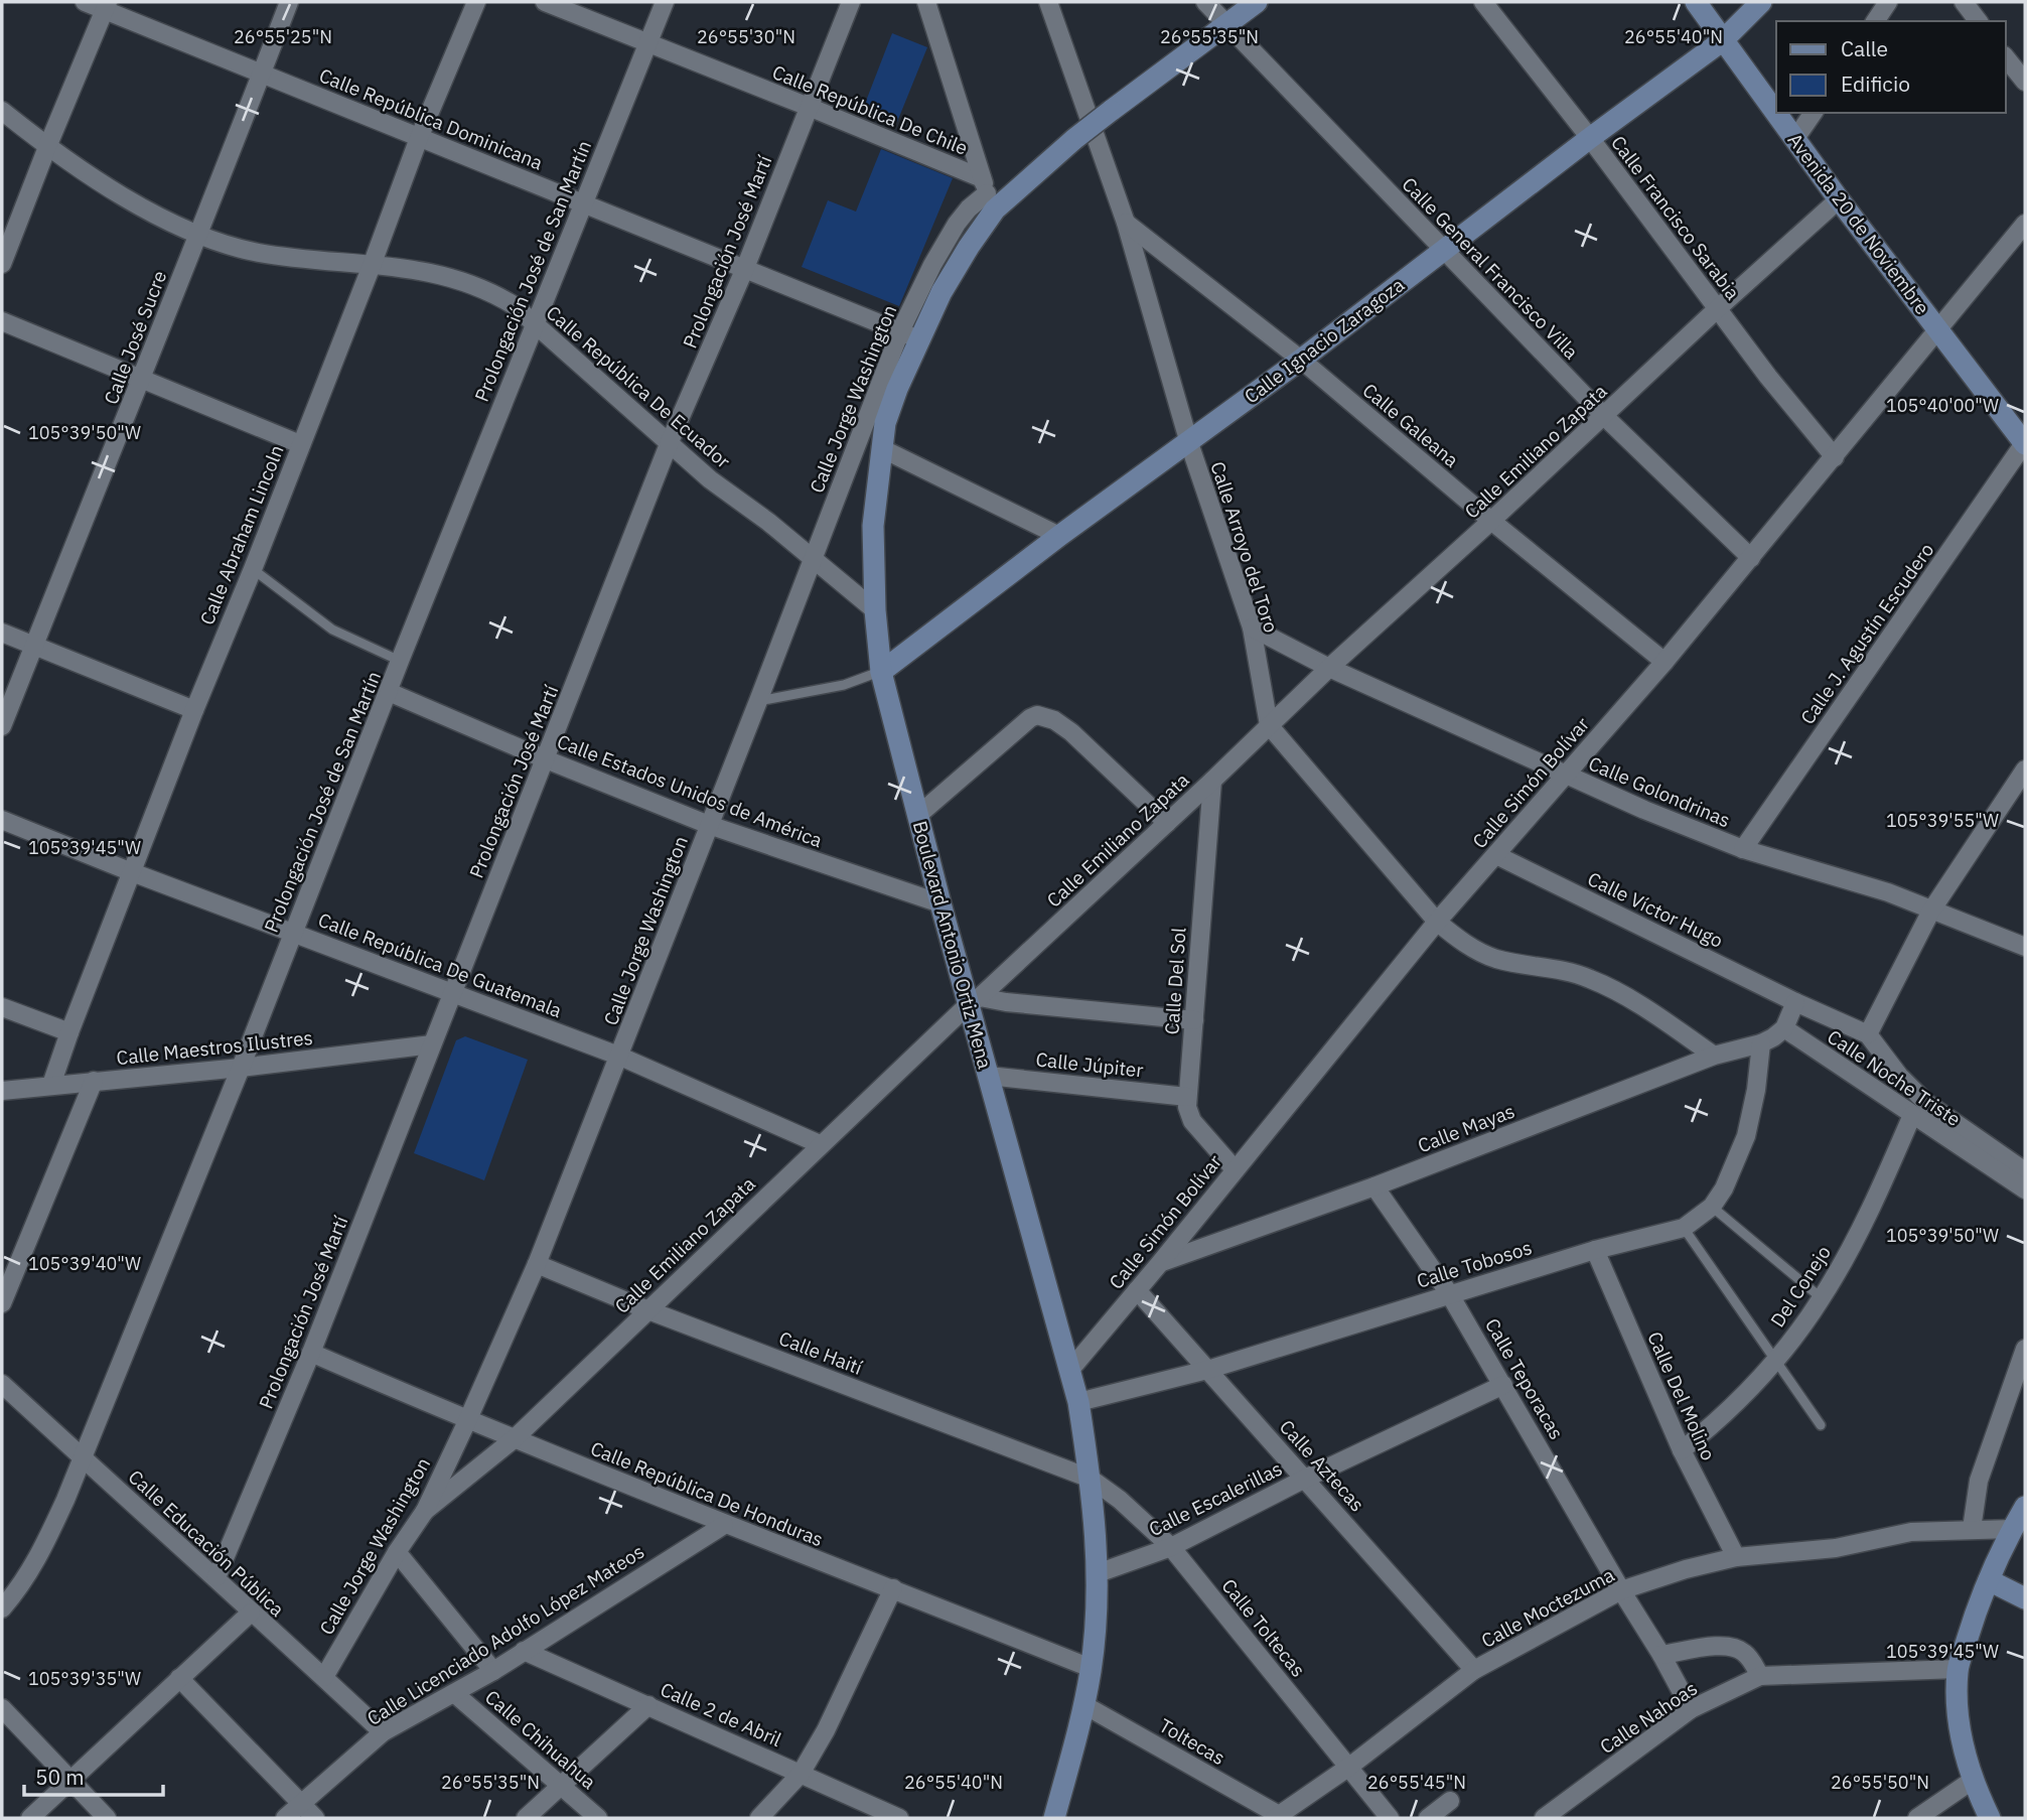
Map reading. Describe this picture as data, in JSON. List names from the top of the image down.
{
  "streets": {
    "street": [
      "Calle República De Chile",
      "Calle República Dominicana",
      "Calle Francisco Sarabia",
      "Avenida 20 de Noviembre",
      "Prolongación José Martí",
      "Calle General Francisco Villa",
      "Prolongación José de San Martín",
      "Calle José Sucre",
      "Calle Ignacio Zaragoza",
      "Calle República De Ecuador",
      "Calle Jorge Washington",
      "Calle Galeana",
      "Calle Emiliano Zapata",
      "Calle Abraham Lincoln",
      "Calle Arroyo del Toro",
      "Calle J. Agustín Escudero",
      "Calle Simón Bolívar",
      "Calle Estados Unidos de América",
      "Calle Golondrinas",
      "Calle Víctor Hugo",
      "Boulevard Antonio Ortiz Mena",
      "Calle República De Guatemala",
      "Calle Del Sol",
      "Calle Maestros Ilustres",
      "Calle Júpiter",
      "Calle Noche Triste",
      "Calle Mayas",
      "Calle Tobosos",
      "Del Conejo",
      "Calle Haití",
      "Calle Teporacas",
      "Calle Del Molino",
      "Calle Aztecas",
      "Calle República De Honduras",
      "Calle Escalerillas",
      "Calle Educación Pública",
      "Calle Moctezuma",
      "Calle Toltecas",
      "Calle Licenciado Adolfo López Mateos",
      "Calle 2 de Abril",
      "Calle Nahoas",
      "Calle Chihuahua",
      "Toltecas"
    ]
  },
  "crossings": [
    ["Calle República De Chile", "Prolongación José Martí"],
    ["Calle República De Chile", "Prolongación José de San Martín"],
    ["Calle República De Chile", "Boulevard Antonio Ortiz Mena"],
    ["Calle República Dominicana", "Prolongación José Martí"],
    ["Calle República Dominicana", "Prolongación José de San Martín"],
    ["Calle República Dominicana", "Calle José Sucre"],
    ["Calle República Dominicana", "Calle Jorge Washington"],
    ["Calle República Dominicana", "Calle Abraham Lincoln"],
    ["Calle República Dominicana", "Boulevard Antonio Ortiz Mena"],
    ["Calle Francisco Sarabia", "Calle Ignacio Zaragoza"],
    ["Calle Francisco Sarabia", "Calle Emiliano Zapata"],
    ["Calle Francisco Sarabia", "Calle Simón Bolívar"],
    ["Avenida 20 de Noviembre", "Calle Ignacio Zaragoza"],
    ["Avenida 20 de Noviembre", "Calle Emiliano Zapata"],
    ["Avenida 20 de Noviembre", "Calle J. Agustín Escudero"],
    ["Avenida 20 de Noviembre", "Calle Simón Bolívar"],
    ["Prolongación José Martí", "Calle República De Ecuador"],
    ["Prolongación José Martí", "Calle Estados Unidos de América"],
    ["Prolongación José Martí", "Calle República De Guatemala"],
    ["Prolongación José Martí", "Calle Maestros Ilustres"],
    ["Prolongación José Martí", "Calle República De Honduras"],
    ["Prolongación José Martí", "Calle Educación Pública"],
    ["Calle General Francisco Villa", "Calle Ignacio Zaragoza"],
    ["Calle General Francisco Villa", "Calle Emiliano Zapata"],
    ["Calle General Francisco Villa", "Calle Simón Bolívar"],
    ["Calle General Francisco Villa", "Boulevard Antonio Ortiz Mena"],
    ["Prolongación José de San Martín", "Calle República De Ecuador"],
    ["Prolongación José de San Martín", "Calle Estados Unidos de América"],
    ["Prolongación José de San Martín", "Calle República De Guatemala"],
    ["Prolongación José de San Martín", "Calle Maestros Ilustres"],
    ["Prolongación José de San Martín", "Calle Educación Pública"],
    ["Calle José Sucre", "Calle República De Ecuador"],
    ["Calle Ignacio Zaragoza", "Calle Galeana"],
    ["Calle Ignacio Zaragoza", "Calle Arroyo del Toro"],
    ["Calle Ignacio Zaragoza", "Boulevard Antonio Ortiz Mena"],
    ["Calle República De Ecuador", "Calle Jorge Washington"],
    ["Calle República De Ecuador", "Calle Abraham Lincoln"],
    ["Calle República De Ecuador", "Boulevard Antonio Ortiz Mena"],
    ["Calle Jorge Washington", "Calle Emiliano Zapata"],
    ["Calle Jorge Washington", "Calle Estados Unidos de América"],
    ["Calle Jorge Washington", "Boulevard Antonio Ortiz Mena"],
    ["Calle Jorge Washington", "Calle República De Guatemala"],
    ["Calle Jorge Washington", "Calle Haití"],
    ["Calle Jorge Washington", "Calle República De Honduras"],
    ["Calle Jorge Washington", "Calle Educación Pública"],
    ["Calle Galeana", "Calle Emiliano Zapata"],
    ["Calle Galeana", "Calle Arroyo del Toro"],
    ["Calle Galeana", "Calle Simón Bolívar"],
    ["Calle Emiliano Zapata", "Calle Arroyo del Toro"],
    ["Calle Emiliano Zapata", "Calle Golondrinas"],
    ["Calle Emiliano Zapata", "Boulevard Antonio Ortiz Mena"],
    ["Calle Emiliano Zapata", "Calle República De Guatemala"],
    ["Calle Emiliano Zapata", "Calle Del Sol"],
    ["Calle Emiliano Zapata", "Calle Haití"],
    ["Calle Emiliano Zapata", "Calle República De Honduras"],
    ["Calle Abraham Lincoln", "Calle República De Guatemala"],
    ["Calle Abraham Lincoln", "Calle Maestros Ilustres"],
    ["Calle Arroyo del Toro", "Calle Golondrinas"],
    ["Calle J. Agustín Escudero", "Calle Golondrinas"],
    ["Calle Simón Bolívar", "Calle Golondrinas"],
    ["Calle Simón Bolívar", "Calle Víctor Hugo"],
    ["Calle Simón Bolívar", "Boulevard Antonio Ortiz Mena"],
    ["Calle Simón Bolívar", "Calle Del Sol"],
    ["Calle Simón Bolívar", "Calle Mayas"],
    ["Calle Simón Bolívar", "Calle Aztecas"],
    ["Calle Estados Unidos de América", "Boulevard Antonio Ortiz Mena"],
    ["Boulevard Antonio Ortiz Mena", "Calle Júpiter"],
    ["Boulevard Antonio Ortiz Mena", "Calle Tobosos"],
    ["Boulevard Antonio Ortiz Mena", "Calle Haití"],
    ["Boulevard Antonio Ortiz Mena", "Calle República De Honduras"],
    ["Boulevard Antonio Ortiz Mena", "Calle Escalerillas"],
    ["Boulevard Antonio Ortiz Mena", "Calle Toltecas"],
    ["Boulevard Antonio Ortiz Mena", "Toltecas"],
    ["Calle Del Sol", "Calle Júpiter"],
    ["Calle Noche Triste", "Calle Mayas"],
    ["Calle Noche Triste", "Del Conejo"],
    ["Calle Mayas", "Calle Tobosos"],
    ["Calle Mayas", "Calle Teporacas"],
    ["Calle Tobosos", "Calle Teporacas"],
    ["Calle Tobosos", "Calle Del Molino"],
    ["Calle Tobosos", "Calle Aztecas"],
    ["Del Conejo", "Calle Del Molino"],
    ["Calle Haití", "Calle Toltecas"],
    ["Calle Teporacas", "Calle Escalerillas"],
    ["Calle Teporacas", "Calle Moctezuma"],
    ["Calle Teporacas", "Calle Nahoas"],
    ["Calle Del Molino", "Calle Moctezuma"],
    ["Calle Aztecas", "Calle Escalerillas"],
    ["Calle Aztecas", "Calle Moctezuma"],
    ["Calle República De Honduras", "Calle Licenciado Adolfo López Mateos"],
    ["Calle Escalerillas", "Calle Toltecas"],
    ["Calle Educación Pública", "Calle Licenciado Adolfo López Mateos"],
    ["Calle Moctezuma", "Calle Toltecas"],
    ["Calle Moctezuma", "Toltecas"],
    ["Calle Licenciado Adolfo López Mateos", "Calle 2 de Abril"],
    ["Calle Licenciado Adolfo López Mateos", "Calle Chihuahua"]
  ],
  "legend": ["Calle", "Edificio"],
  "scale_bar": "50 m",
  "coordinates": [
    "26°55'25\"N",
    "26°55'30\"N",
    "26°55'35\"N",
    "26°55'40\"N",
    "105°40'00\"W",
    "105°39'50\"W",
    "105°39'55\"W",
    "105°39'45\"W",
    "105°39'40\"W",
    "105°39'35\"W",
    "26°55'45\"N",
    "26°55'50\"N"
  ]
}
